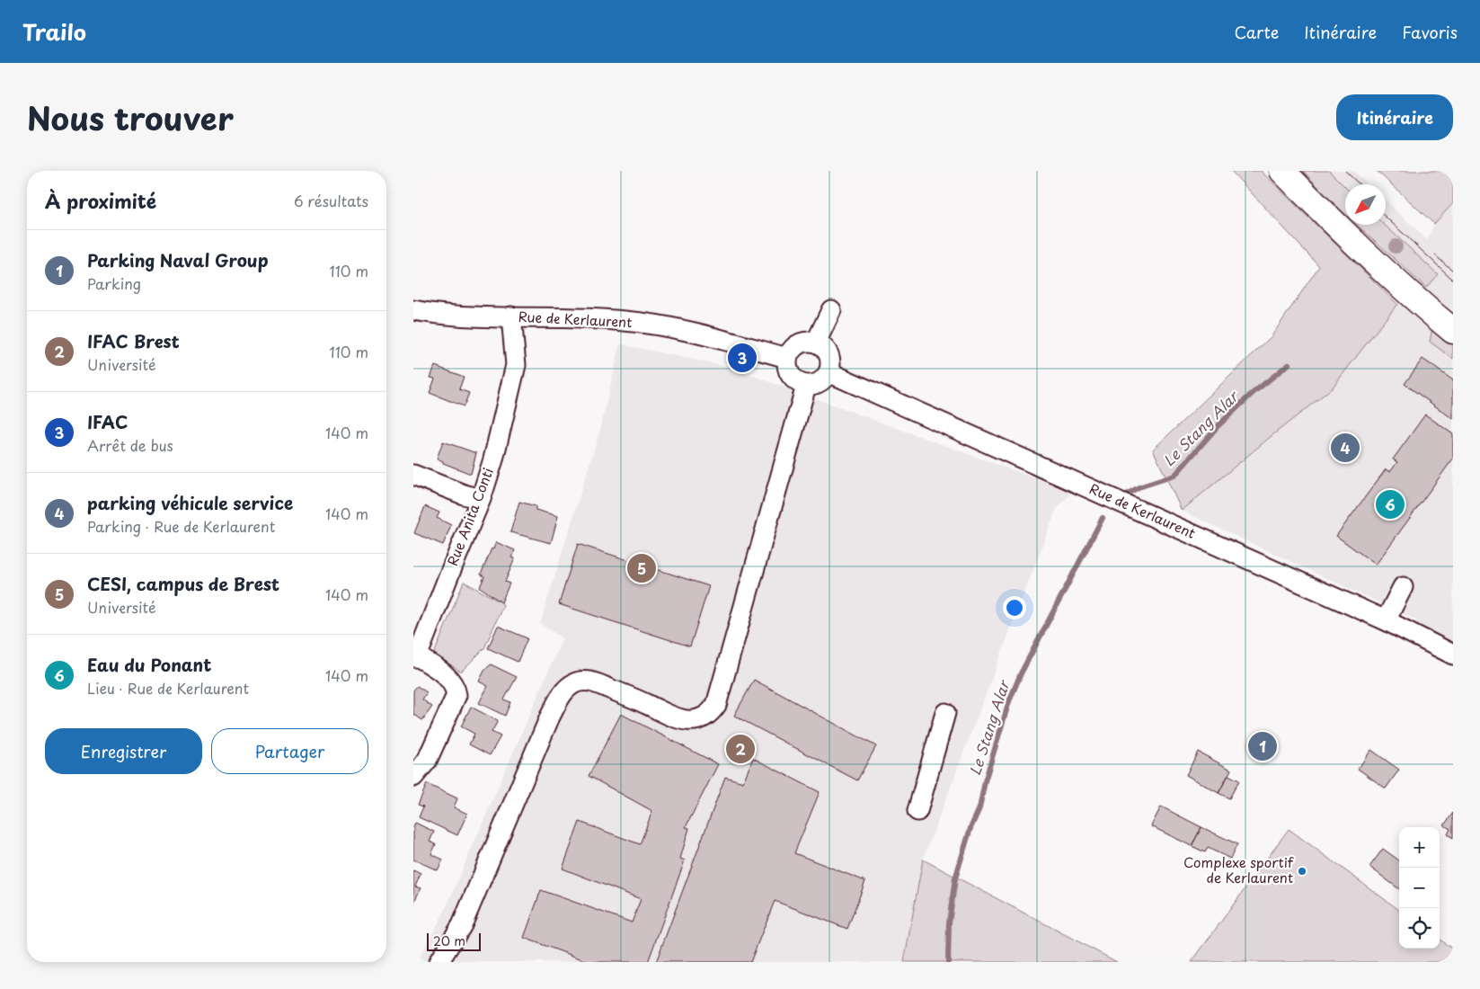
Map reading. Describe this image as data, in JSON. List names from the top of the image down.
{
  "streets": {
    "street": ["Rue de Kerlaurent", "Rue Anita Conti"]
  },
  "crossings": [
    ["Rue de Kerlaurent", "Rue Anita Conti"]
  ],
  "water": ["Le Stang Alar"],
  "places": ["Complexe sportif de Kerlaurent"],
  "scale_bar": "20 m",
  "north": "bottom left",
  "page": {
    "header": "Trailo",
    "nav": ["Carte", "Itinéraire", "Favoris"],
    "title": "Nous trouver",
    "buttons": [
      "Itinéraire",
      ["Enregistrer", "Partager"]
    ],
    "heading": ["À proximité", "6 résultats"],
    "list": [
      {
        "mark": "1",
        "name": "Parking Naval Group",
        "note": "Parking",
        "value": "110 m"
      },
      {
        "mark": "2",
        "name": "IFAC Brest",
        "note": "Université",
        "value": "110 m"
      },
      {
        "mark": "3",
        "name": "IFAC",
        "note": "Arrêt de bus",
        "value": "140 m"
      },
      {
        "mark": "4",
        "name": "parking véhicule service",
        "note": "Parking · Rue de Kerlaurent",
        "value": "140 m"
      },
      {
        "mark": "5",
        "name": "CESI, campus de Brest",
        "note": "Université",
        "value": "140 m"
      },
      {
        "mark": "6",
        "name": "Eau du Ponant",
        "note": "Lieu · Rue de Kerlaurent",
        "value": "140 m"
      }
    ],
    "pins": [
      "3",
      "4",
      "6",
      "5",
      "1",
      "2"
    ],
    "map_buttons": ["+", "−"],
    "scale": "20 m"
  }
}
